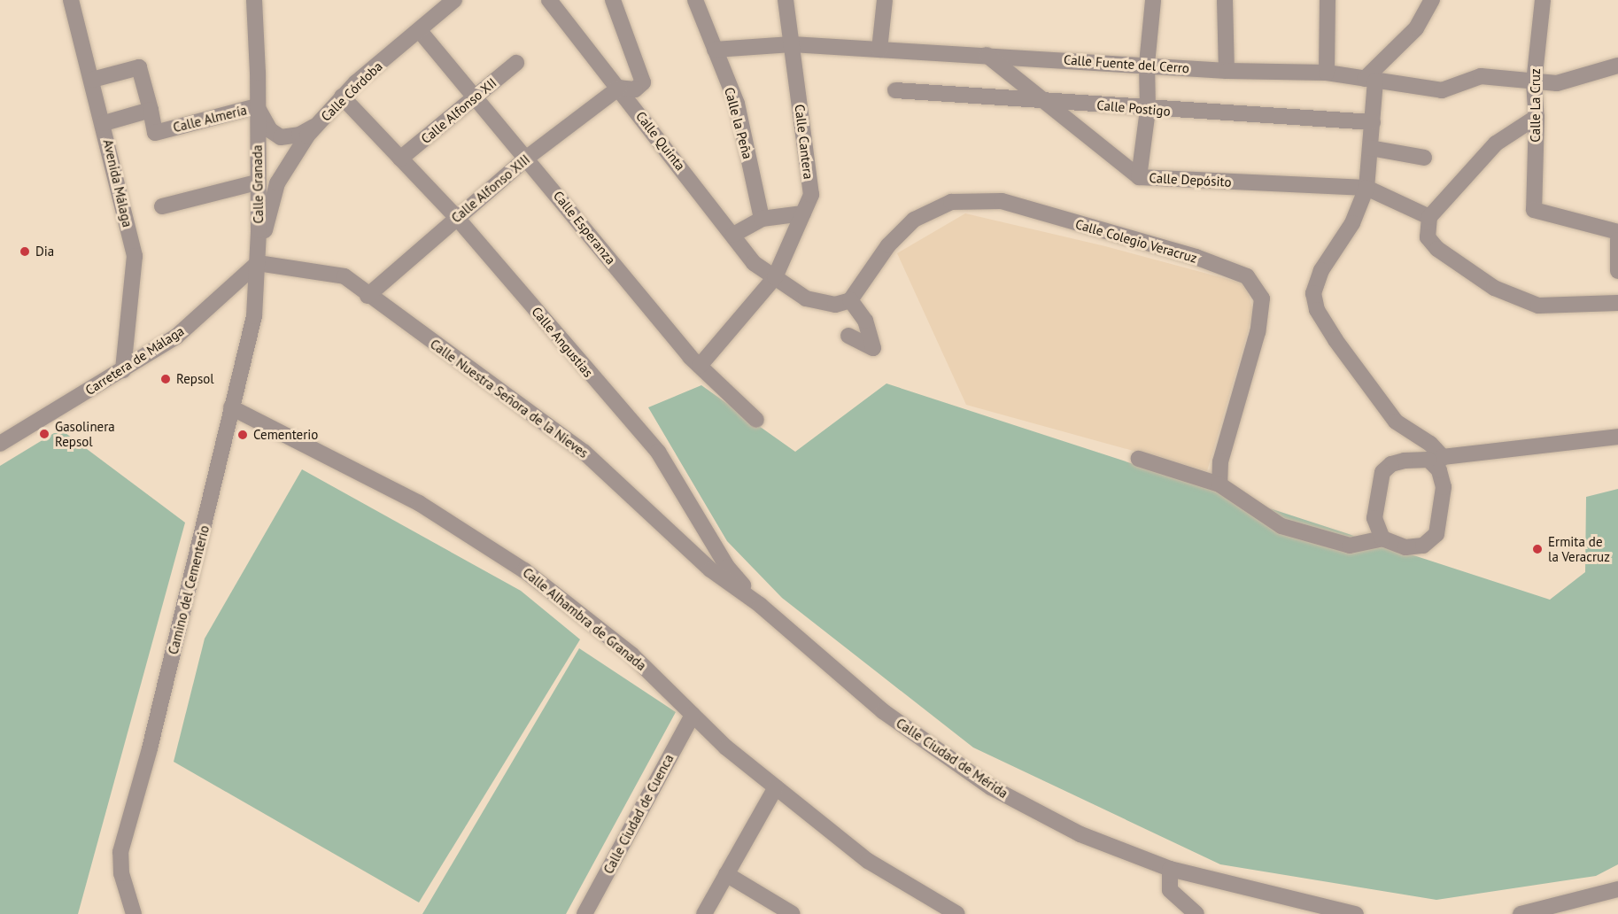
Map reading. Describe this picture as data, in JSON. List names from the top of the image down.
{
  "streets": {
    "street": [
      "Calle Fuente del Cerro",
      "Calle Córdoba",
      "Calle La Cruz",
      "Calle Postigo",
      "Calle Alfonso XII",
      "Calle Almería",
      "Calle la Peña",
      "Calle Quinta",
      "Calle Cantera",
      "Calle Depósito",
      "Avenida Málaga",
      "Calle Granada",
      "Calle Alfonso XIII",
      "Calle Esperanza",
      "Calle Colegio Veracruz",
      "Calle Angustias",
      "Carretera de Málaga",
      "Calle Nuestra Señora de la Nieves",
      "Camino del Cementerio",
      "Calle Alhambra de Granada",
      "Calle Ciudad de Mérida",
      "Calle Ciudad de Cuenca"
    ]
  },
  "crossings": [
    ["Calle Fuente del Cerro", "Calle La Cruz"],
    ["Calle Fuente del Cerro", "Calle la Peña"],
    ["Calle Fuente del Cerro", "Calle Cantera"],
    ["Calle Fuente del Cerro", "Calle Depósito"],
    ["Calle Córdoba", "Calle Granada"],
    ["Calle Córdoba", "Calle Esperanza"],
    ["Calle Córdoba", "Calle Angustias"],
    ["Calle Córdoba", "Carretera de Málaga"],
    ["Calle Córdoba", "Calle Nuestra Señora de la Nieves"],
    ["Calle Córdoba", "Camino del Cementerio"],
    ["Calle Postigo", "Calle Depósito"],
    ["Calle Alfonso XII", "Calle Esperanza"],
    ["Calle Alfonso XII", "Calle Angustias"],
    ["Calle Almería", "Calle Granada"],
    ["Calle Quinta", "Calle Cantera"],
    ["Calle Quinta", "Calle Alfonso XIII"],
    ["Calle Cantera", "Calle Esperanza"],
    ["Avenida Málaga", "Carretera de Málaga"],
    ["Calle Granada", "Carretera de Málaga"],
    ["Calle Granada", "Calle Nuestra Señora de la Nieves"],
    ["Calle Granada", "Camino del Cementerio"],
    ["Calle Alfonso XIII", "Calle Esperanza"],
    ["Calle Alfonso XIII", "Calle Angustias"],
    ["Calle Alfonso XIII", "Calle Nuestra Señora de la Nieves"],
    ["Calle Angustias", "Calle Nuestra Señora de la Nieves"],
    ["Calle Angustias", "Calle Ciudad de Mérida"],
    ["Carretera de Málaga", "Calle Nuestra Señora de la Nieves"],
    ["Carretera de Málaga", "Camino del Cementerio"],
    ["Calle Nuestra Señora de la Nieves", "Camino del Cementerio"],
    ["Calle Nuestra Señora de la Nieves", "Calle Ciudad de Mérida"],
    ["Camino del Cementerio", "Calle Alhambra de Granada"],
    ["Calle Alhambra de Granada", "Calle Ciudad de Cuenca"]
  ],
  "places": [
    "Dia",
    "Repsol",
    "Gasolinera Repsol",
    "Cementerio",
    "Ermita de la Veracruz"
  ]
}
